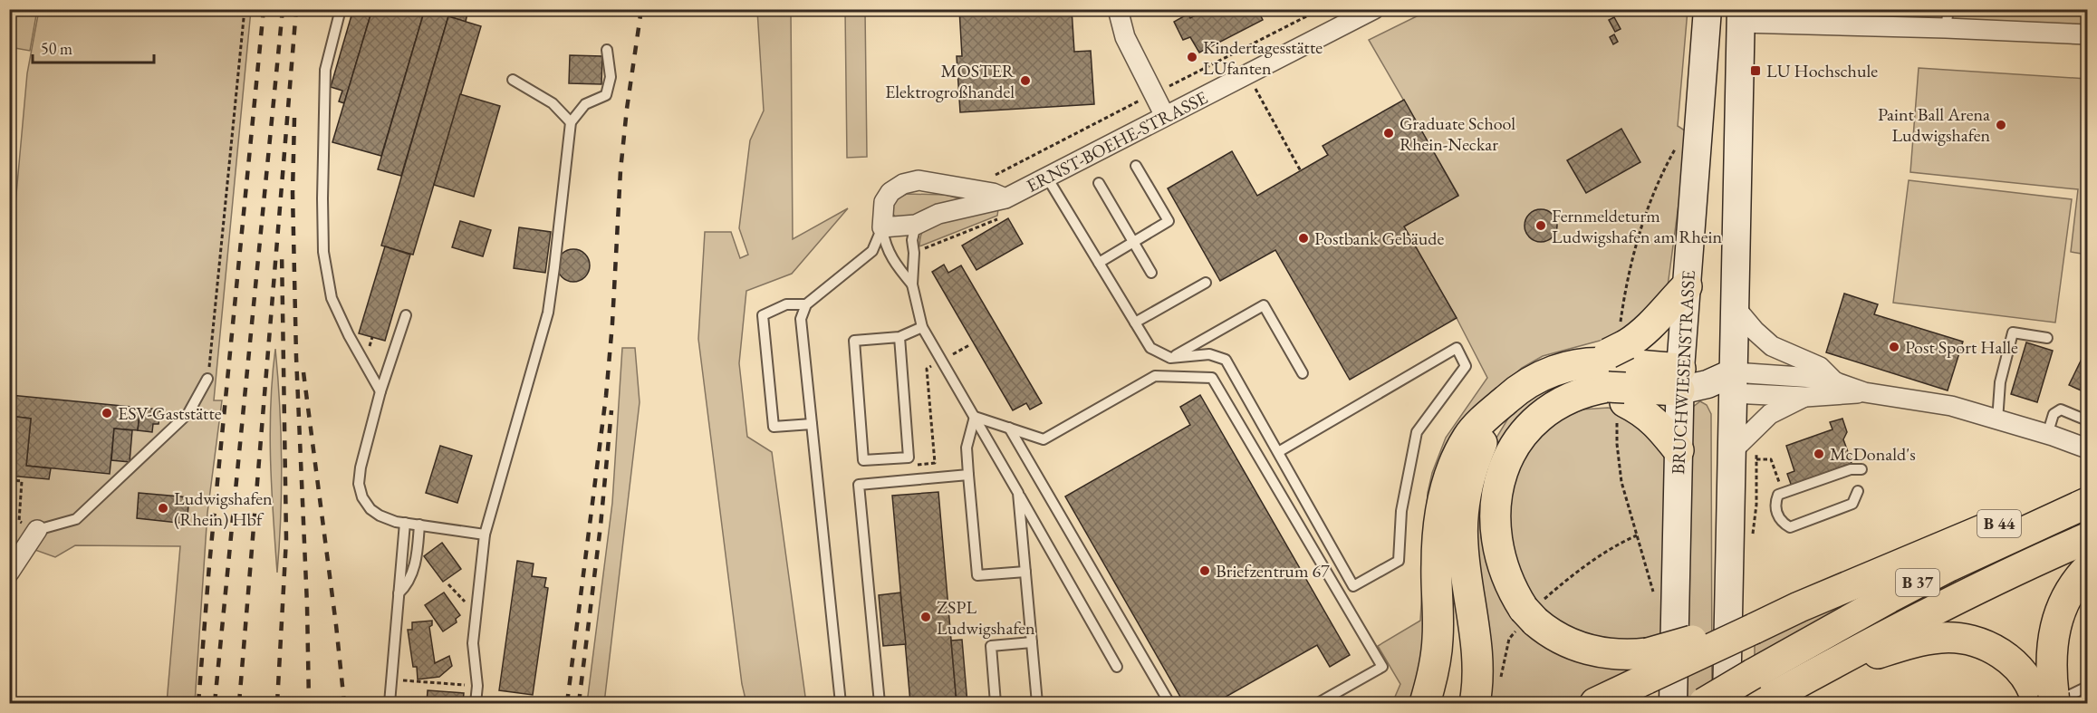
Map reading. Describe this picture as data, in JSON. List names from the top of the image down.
{
  "streets": {
    "highway": ["B 44", "B 37"],
    "main road": ["BRUCHWIESENSTRASSE"],
    "street": ["ERNST-BOEHE-STRASSE"]
  },
  "places": {
    "other": [
      "Kindertagesstätte LUfanten",
      "MOSTER Elektrogroßhandel",
      "Paint Ball Arena Ludwigshafen",
      "Graduate School Rhein-Neckar",
      "Fernmeldeturm Ludwigshafen am Rhein",
      "Postbank Gebäude",
      "Post Sport Halle",
      "ESV-Gaststätte",
      "McDonald's",
      "Ludwigshafen (Rhein) Hbf",
      "Briefzentrum 67",
      "ZSPL Ludwigshafen"
    ],
    "transit": ["LU Hochschule"]
  },
  "scale_bar": "50 m"
}
